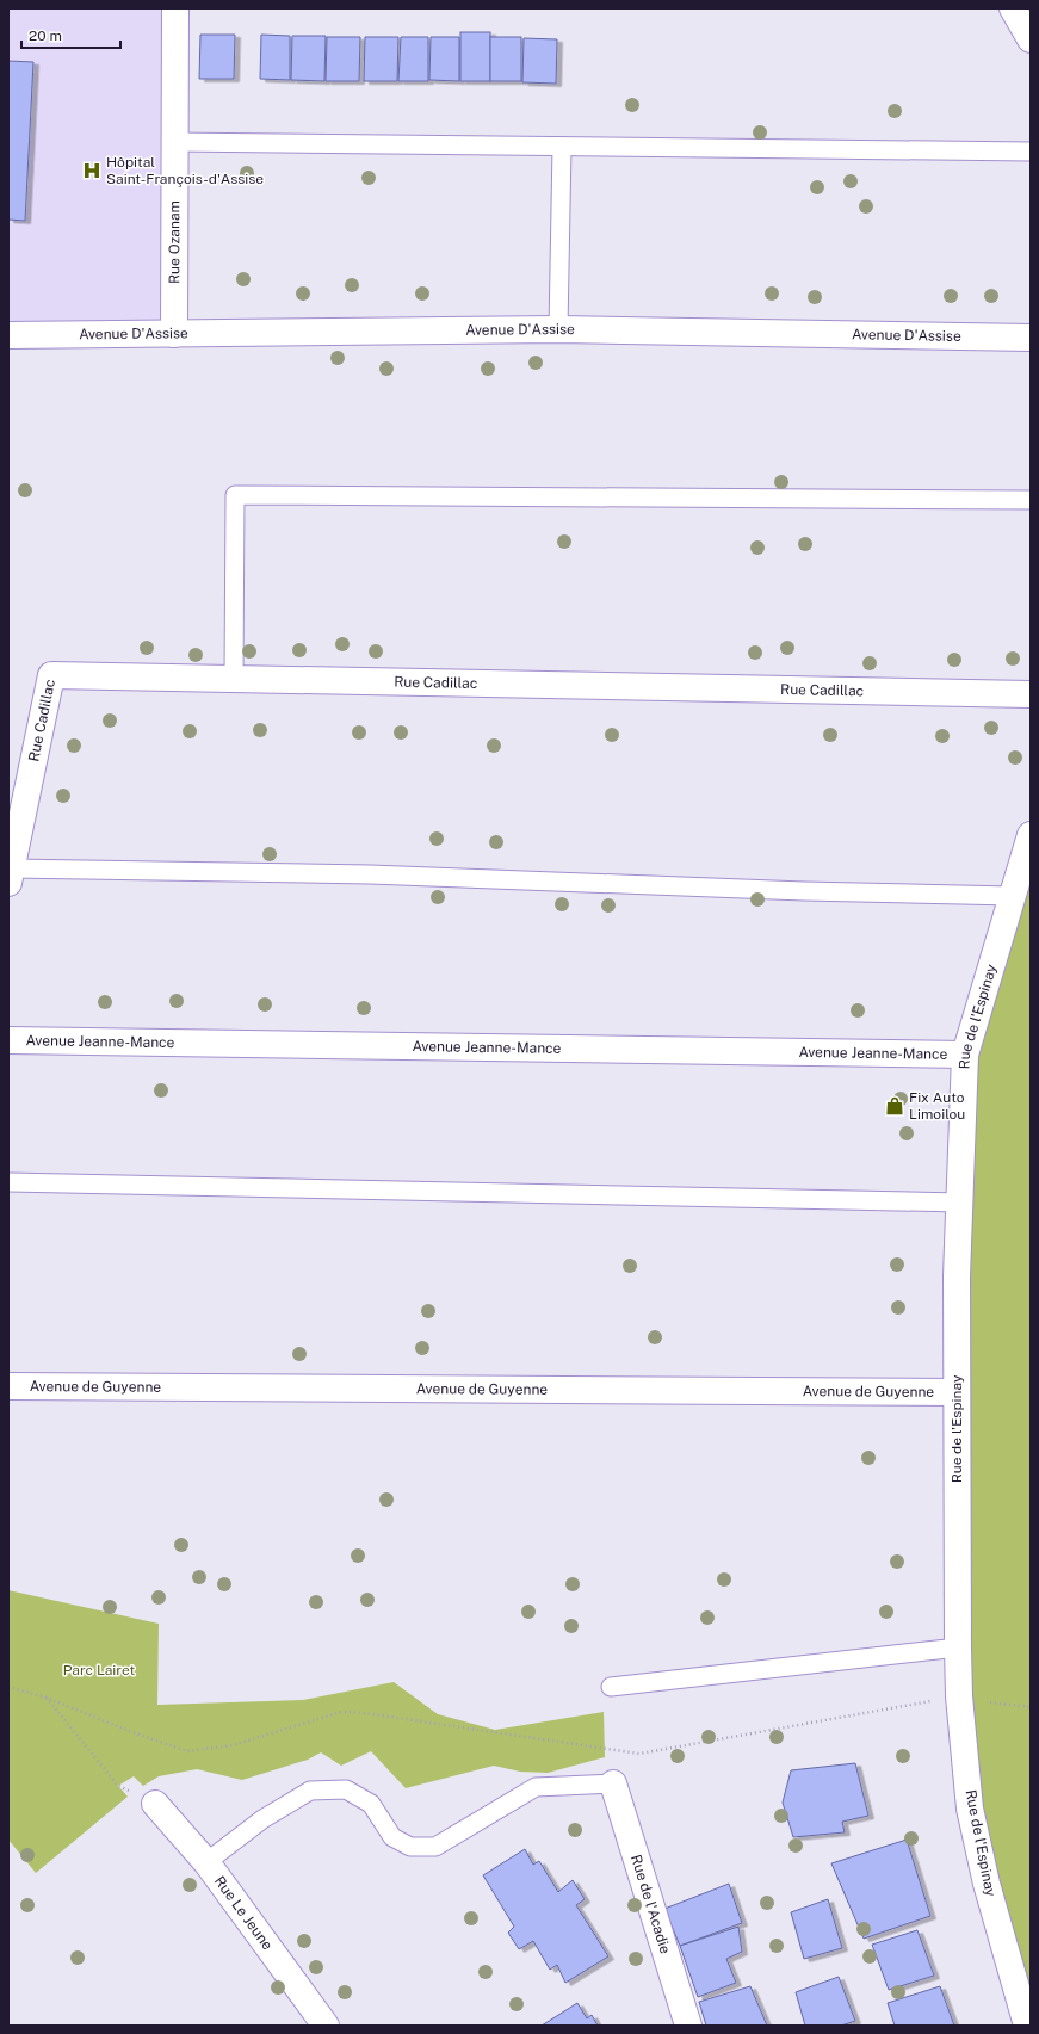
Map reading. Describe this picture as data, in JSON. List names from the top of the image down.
{
  "streets": {
    "street": [
      "Rue Ozanam",
      "Avenue D'Assise",
      "Rue Cadillac",
      "Rue de l'Espinay",
      "Avenue Jeanne-Mance",
      "Avenue de Guyenne",
      "Rue de l'Acadie",
      "Rue Le Jeune"
    ]
  },
  "crossings": [
    ["Rue Ozanam", "Avenue D'Assise"],
    ["Rue de l'Espinay", "Avenue Jeanne-Mance"],
    ["Rue de l'Espinay", "Avenue de Guyenne"]
  ],
  "parks": ["Parc Lairet"],
  "places": {
    "hospital": ["Hôpital Saint-François-d'Assise"],
    "shop": ["Fix Auto Limoilou"]
  },
  "scale_bar": "20 m"
}
